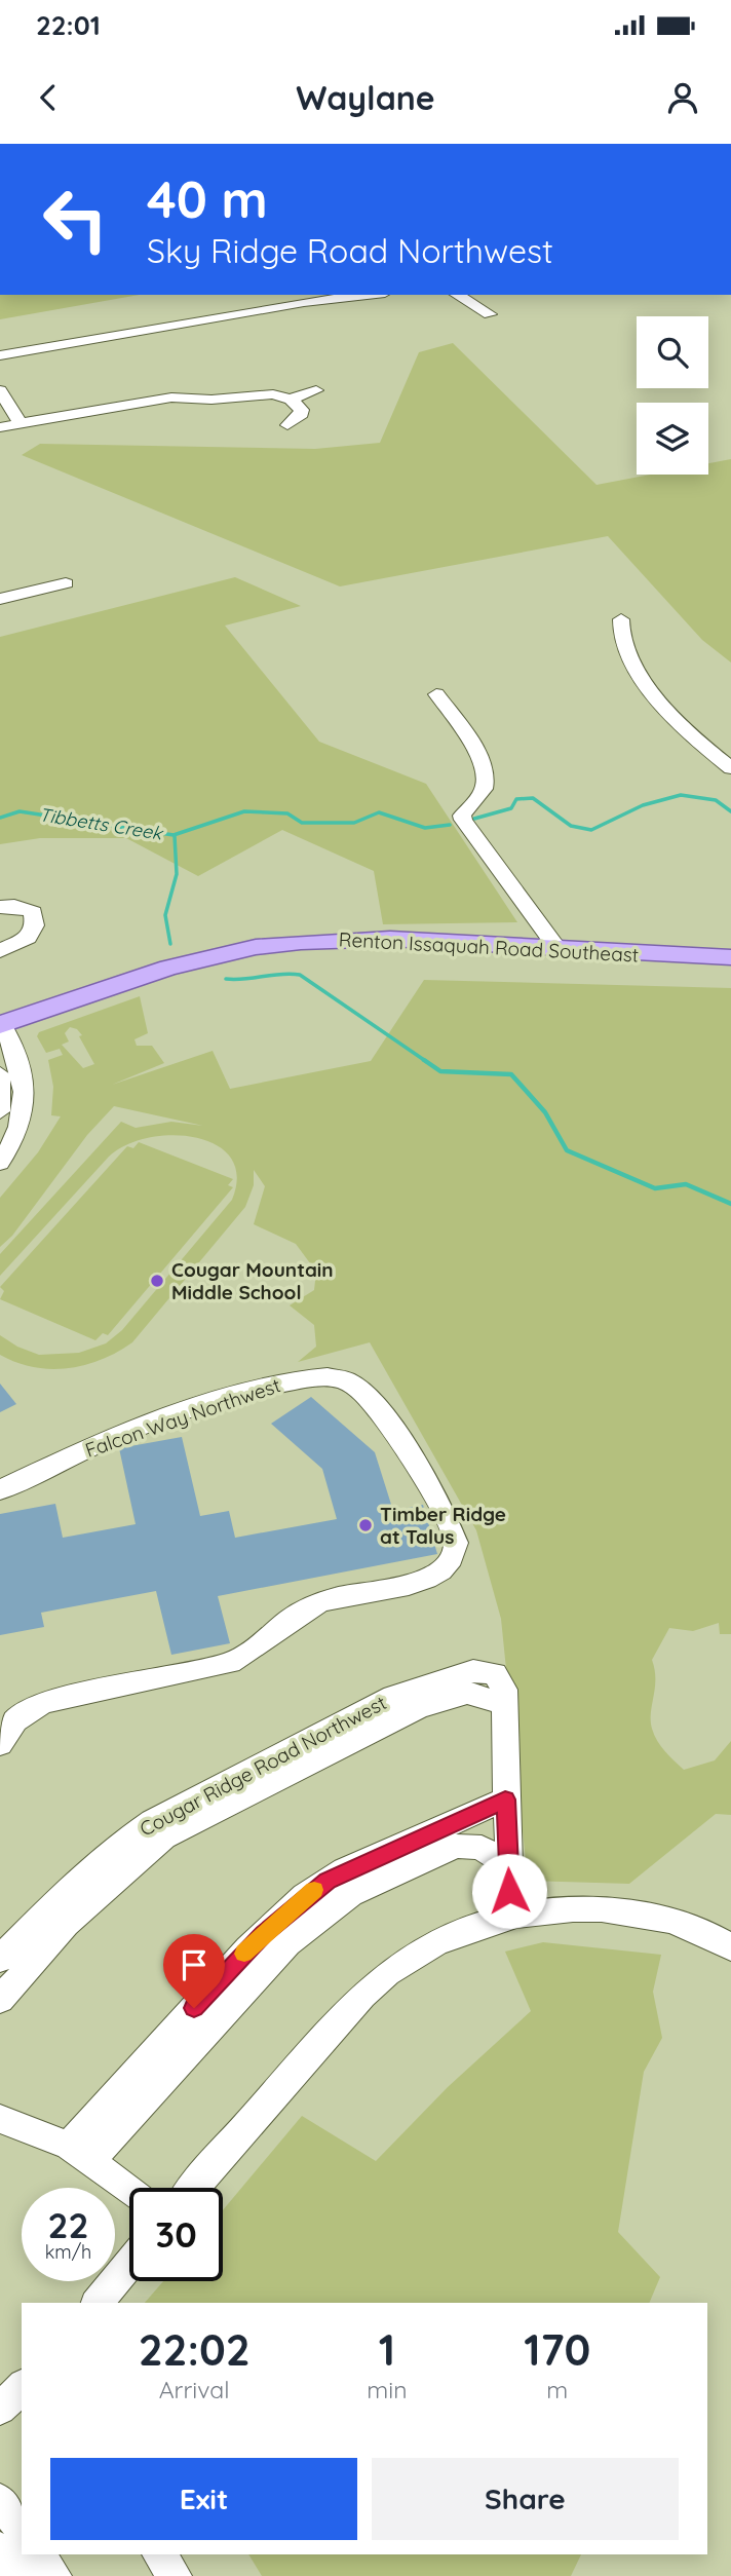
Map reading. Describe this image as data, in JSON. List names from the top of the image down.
{
  "streets": {
    "main road": ["Renton Issaquah Road Southeast"],
    "street": ["Falcon Way Northwest", "Cougar Ridge Road Northwest"]
  },
  "water": ["Tibbetts Creek"],
  "places": ["Cougar Mountain Middle School", "Timber Ridge at Talus"],
  "page": {
    "status": "22:01",
    "header": "Waylane",
    "turn": ["40 m", "Sky Ridge Road Northwest"],
    "speed": "22 km/h",
    "limit": "30",
    "eta": [
      "22:02",
      "Arrival",
      "1",
      "min",
      "170",
      "m"
    ],
    "buttons": ["Exit", "Share"]
  }
}
